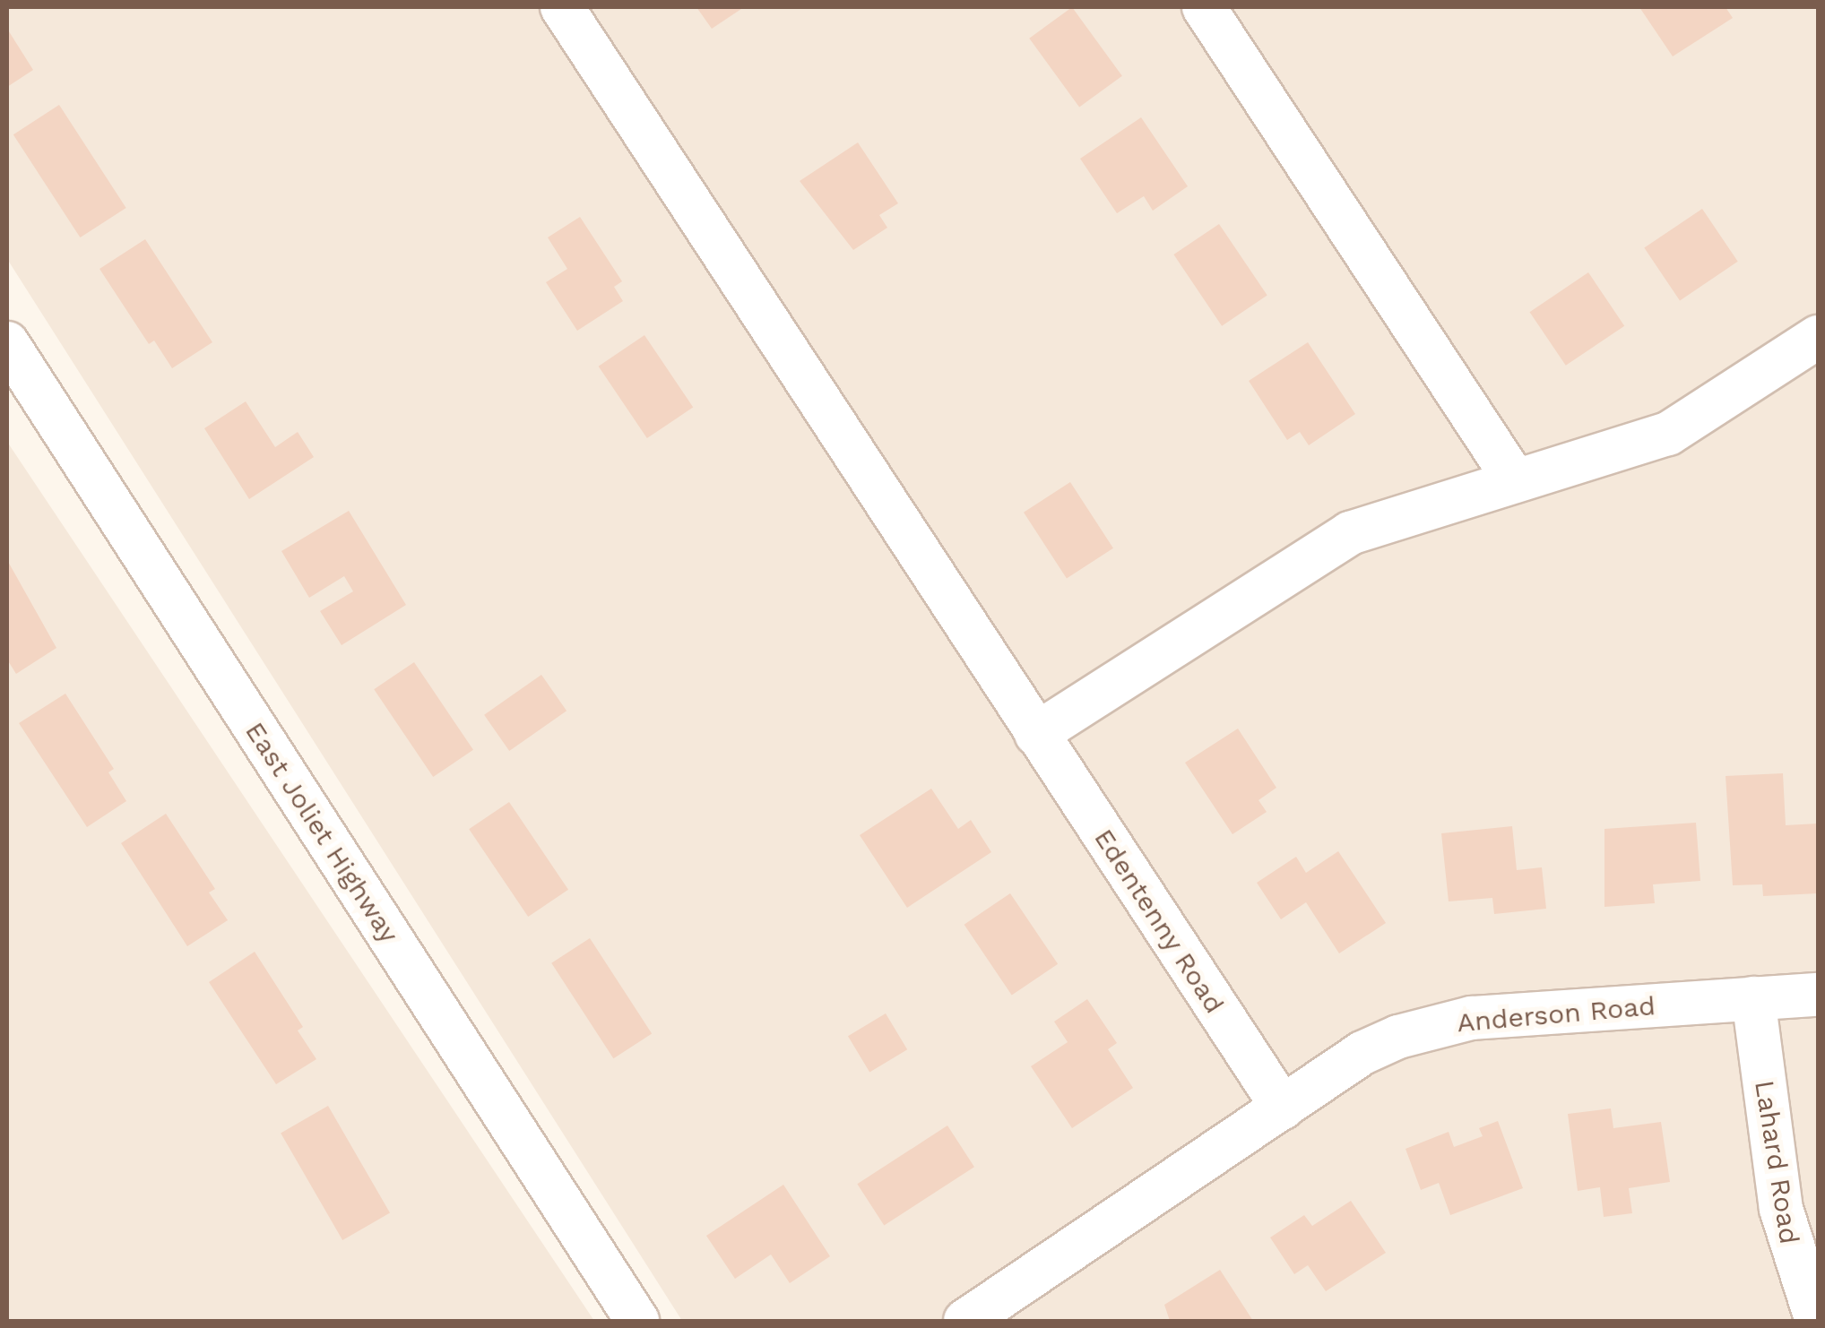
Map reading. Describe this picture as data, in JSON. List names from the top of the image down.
{
  "streets": {
    "street": [
      "East Joliet Highway",
      "Edentenny Road",
      "Anderson Road",
      "Lahard Road"
    ]
  },
  "crossings": [
    ["Edentenny Road", "Anderson Road"],
    ["Anderson Road", "Lahard Road"]
  ]
}
